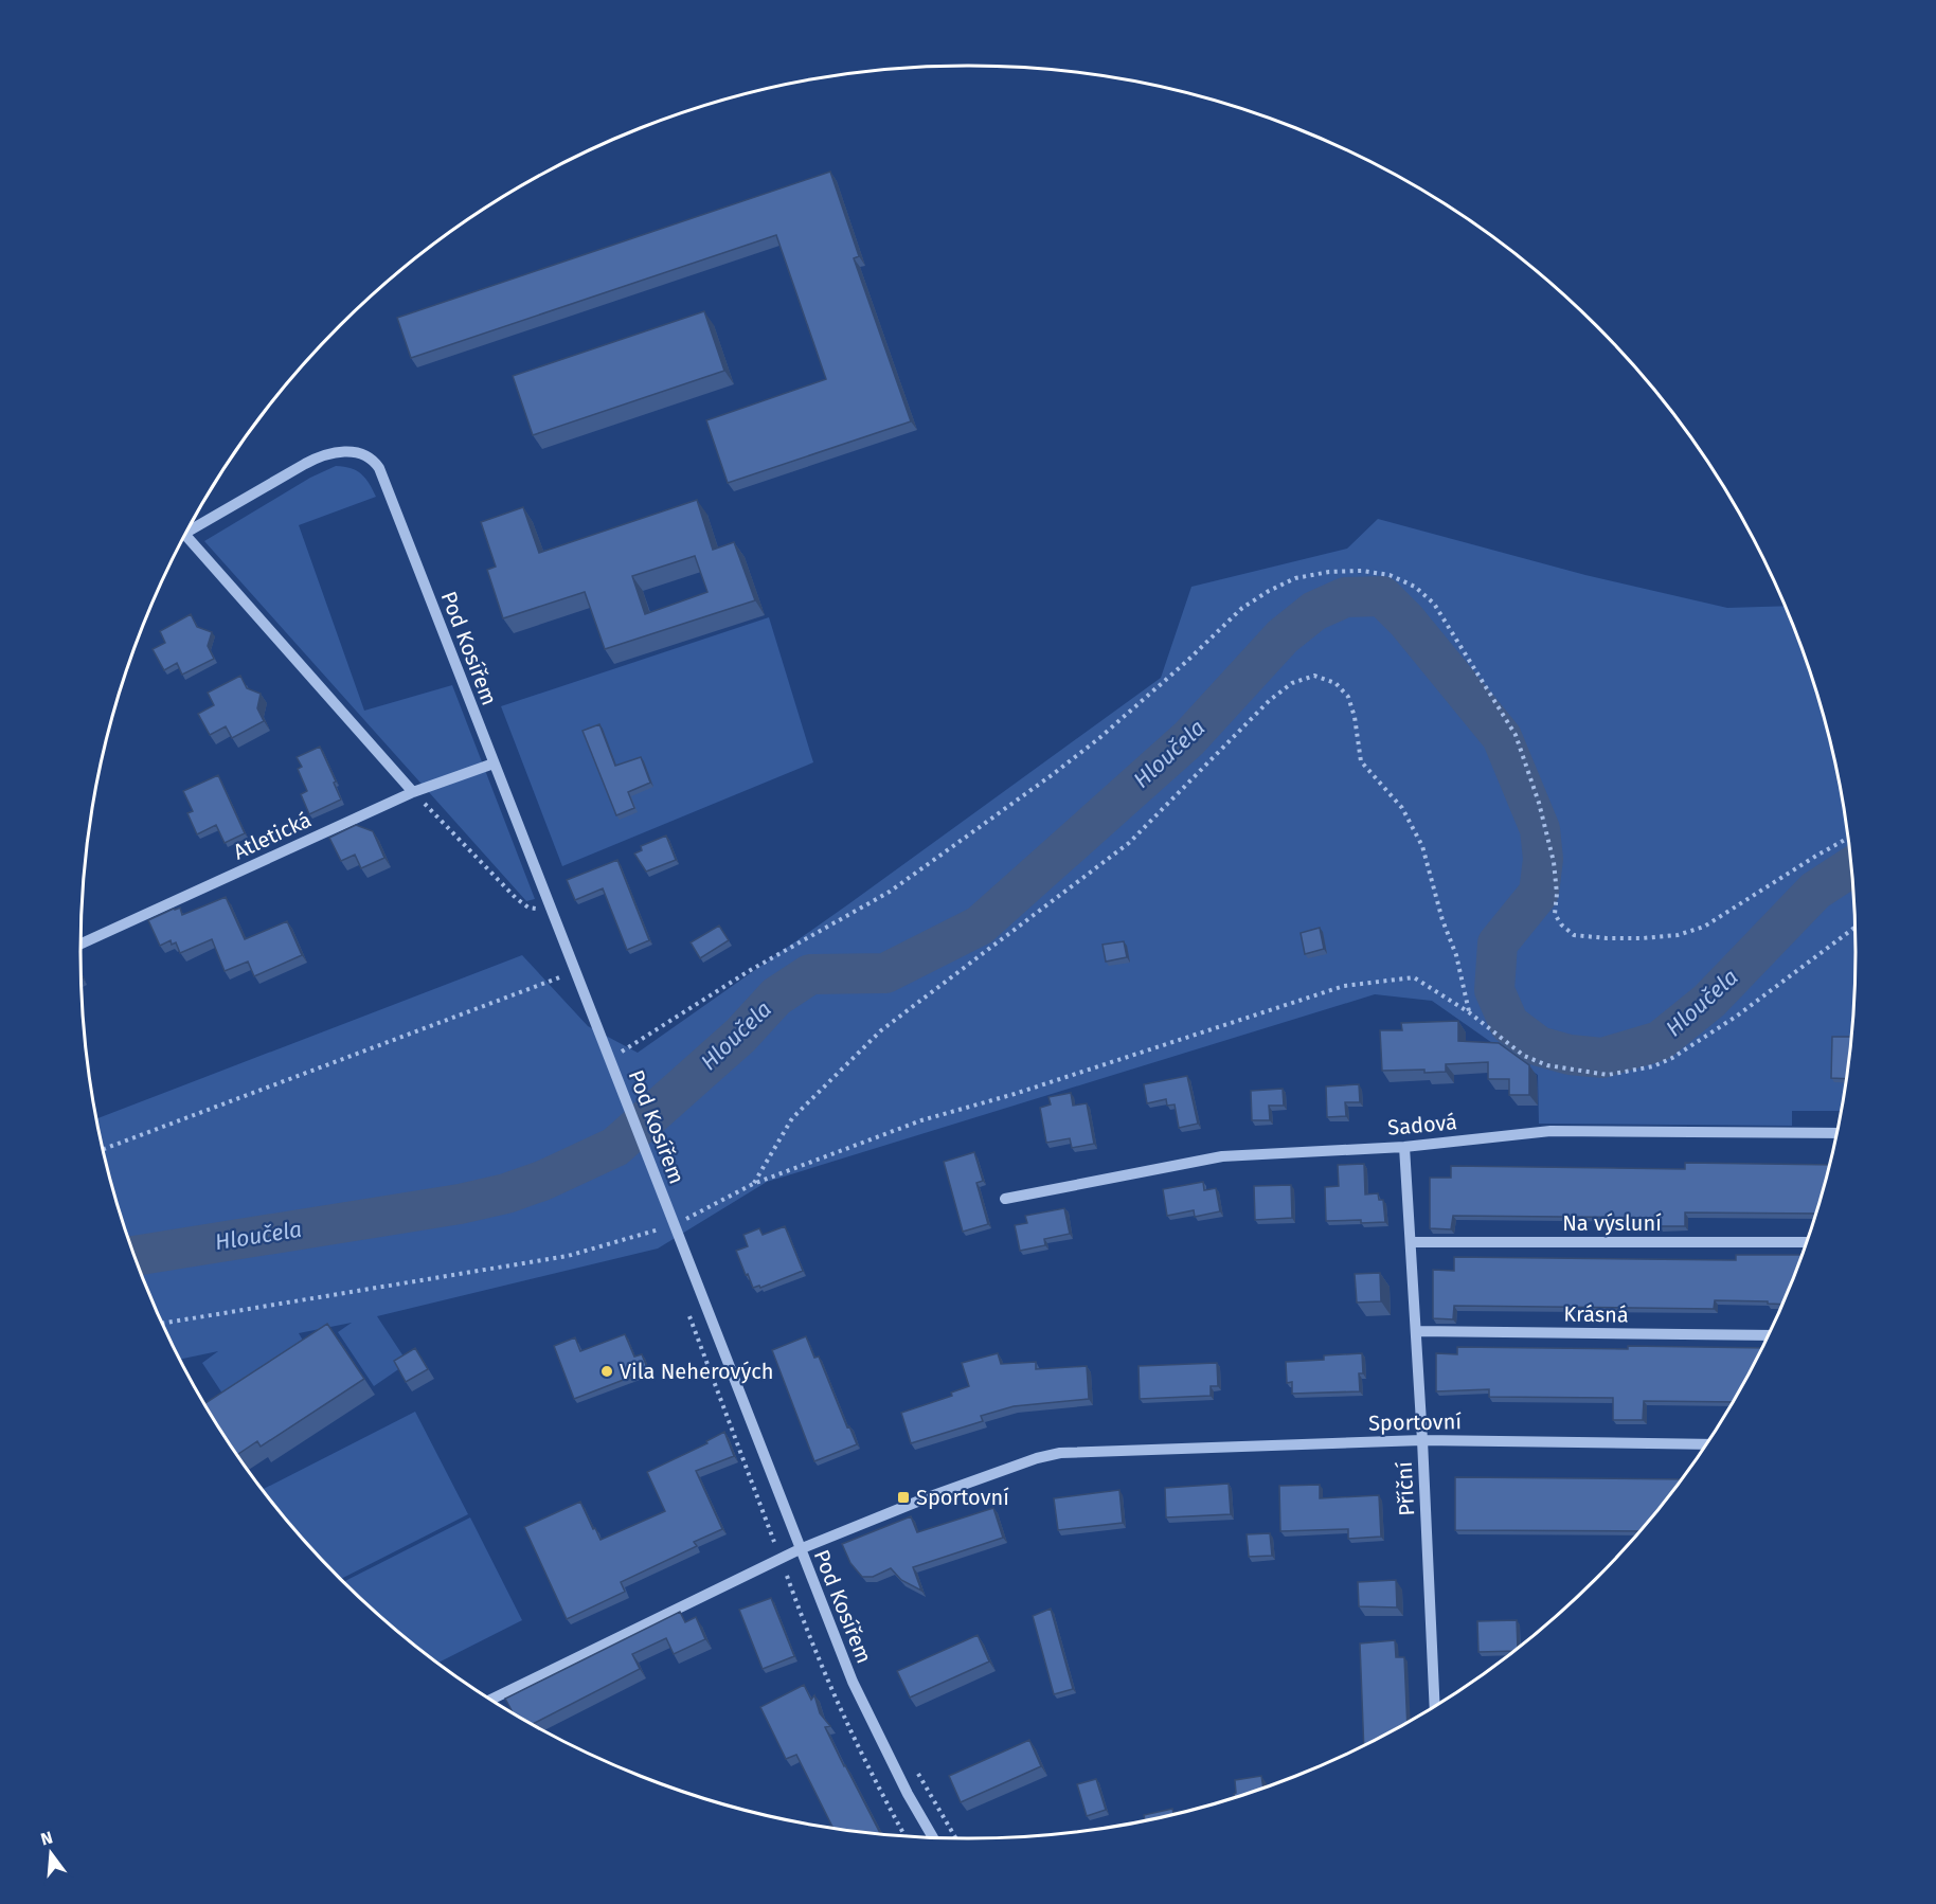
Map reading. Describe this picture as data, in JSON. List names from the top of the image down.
{
  "streets": {
    "street": [
      "Pod Kosířem",
      "Atletická",
      "Sadová",
      "Na výsluní",
      "Krásná",
      "Sportovní",
      "Příční"
    ]
  },
  "crossings": [
    ["Pod Kosířem", "Atletická"],
    ["Pod Kosířem", "Sportovní"],
    ["Sadová", "Příční"],
    ["Na výsluní", "Příční"],
    ["Krásná", "Příční"],
    ["Sportovní", "Příční"]
  ],
  "water": ["Hloučela"],
  "places": {
    "other": ["Vila Neherových"],
    "transit": ["Sportovní"]
  },
  "north": "top"
}
